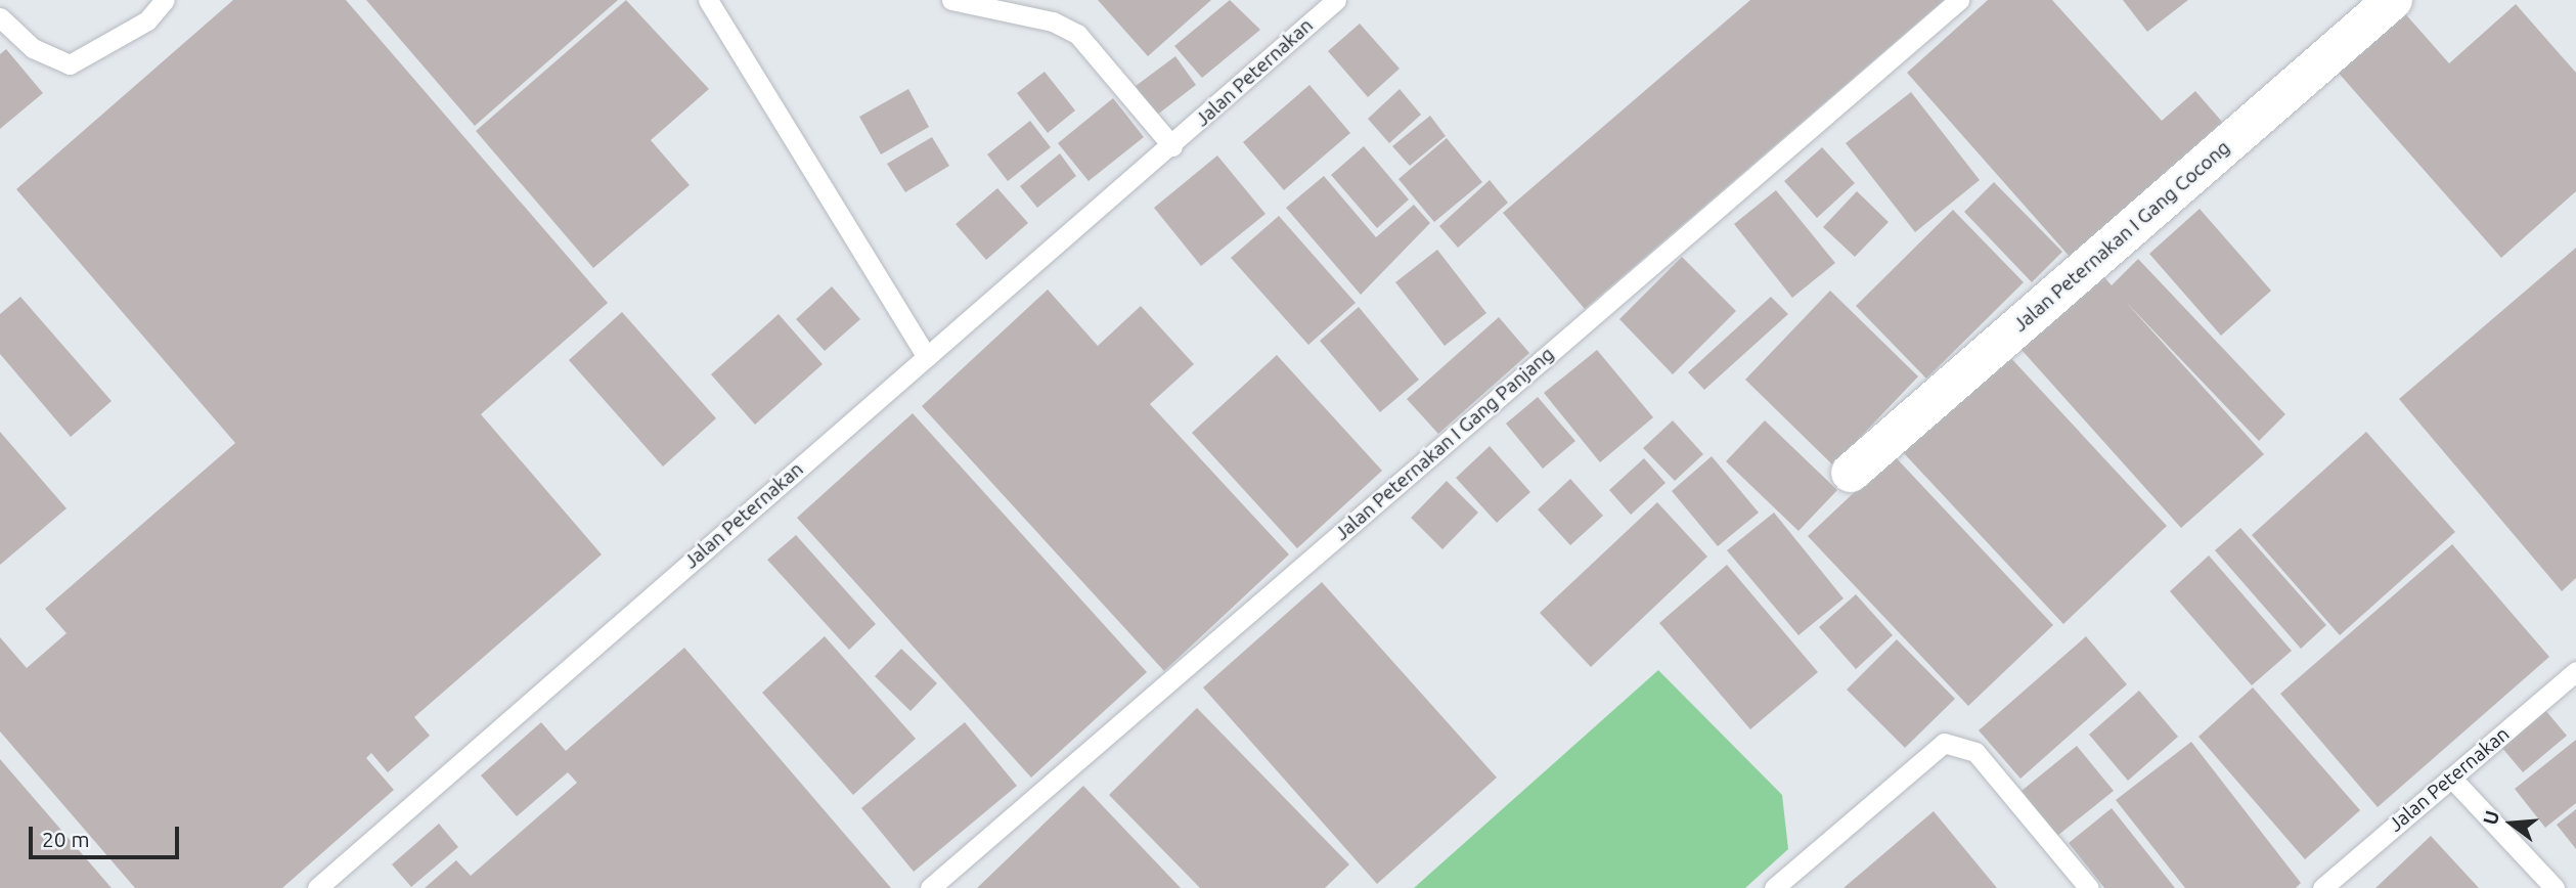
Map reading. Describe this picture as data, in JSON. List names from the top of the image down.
{
  "streets": {
    "street": ["Jalan Peternakan I Gang Cocong"],
    "lane": ["Jalan Peternakan", "Jalan Peternakan I Gang Panjang"]
  },
  "scale_bar": "20 m",
  "north": "left"
}
